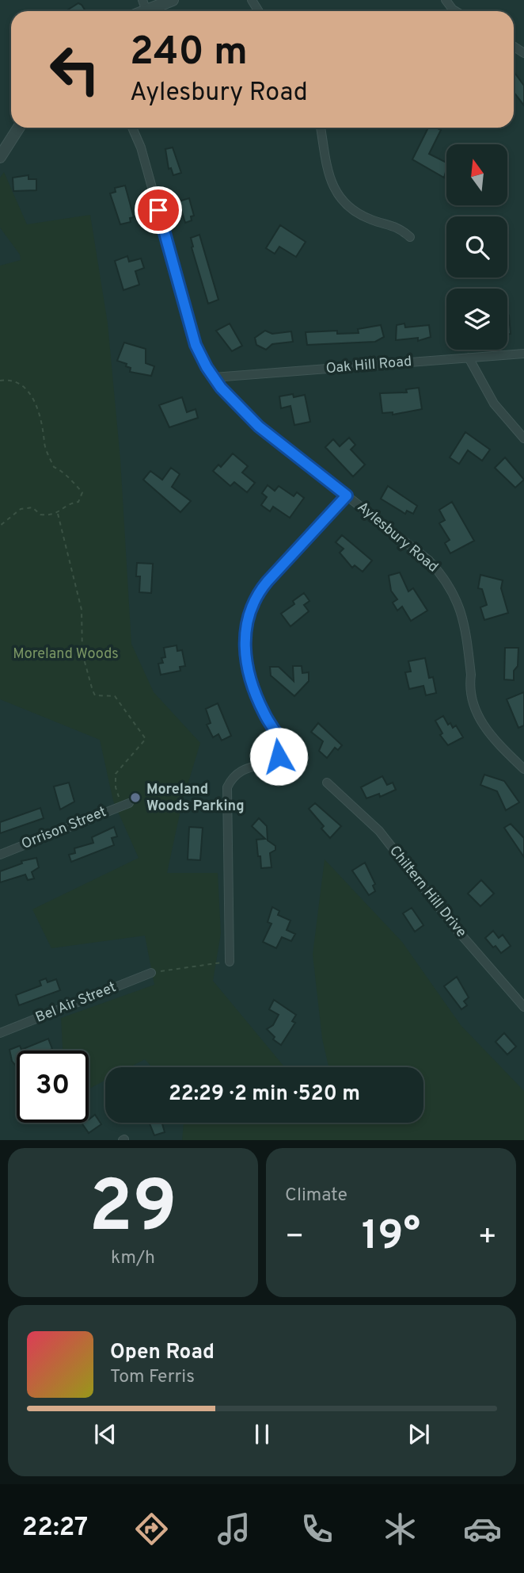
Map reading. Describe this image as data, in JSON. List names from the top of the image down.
{
  "streets": {
    "street": [
      "Oak Hill Road",
      "Aylesbury Road",
      "Orrison Street",
      "Chiltern Hill Drive",
      "Bel Air Street"
    ]
  },
  "crossings": [
    ["Oak Hill Road", "Aylesbury Road"]
  ],
  "parks": ["Moreland Woods"],
  "places": ["Moreland Woods Parking"],
  "north": "top",
  "page": {
    "turn": ["240 m", "Aylesbury Road"],
    "limit": "30",
    "trip": "22:29 · 2 min · 520 m",
    "tile": [
      ["29", "km/h"],
      "Climate"
    ],
    "heat": ["−", "19°", "+"],
    "song": ["Open Road", "Tom Ferris"],
    "tabs": "22:27"
  }
}
